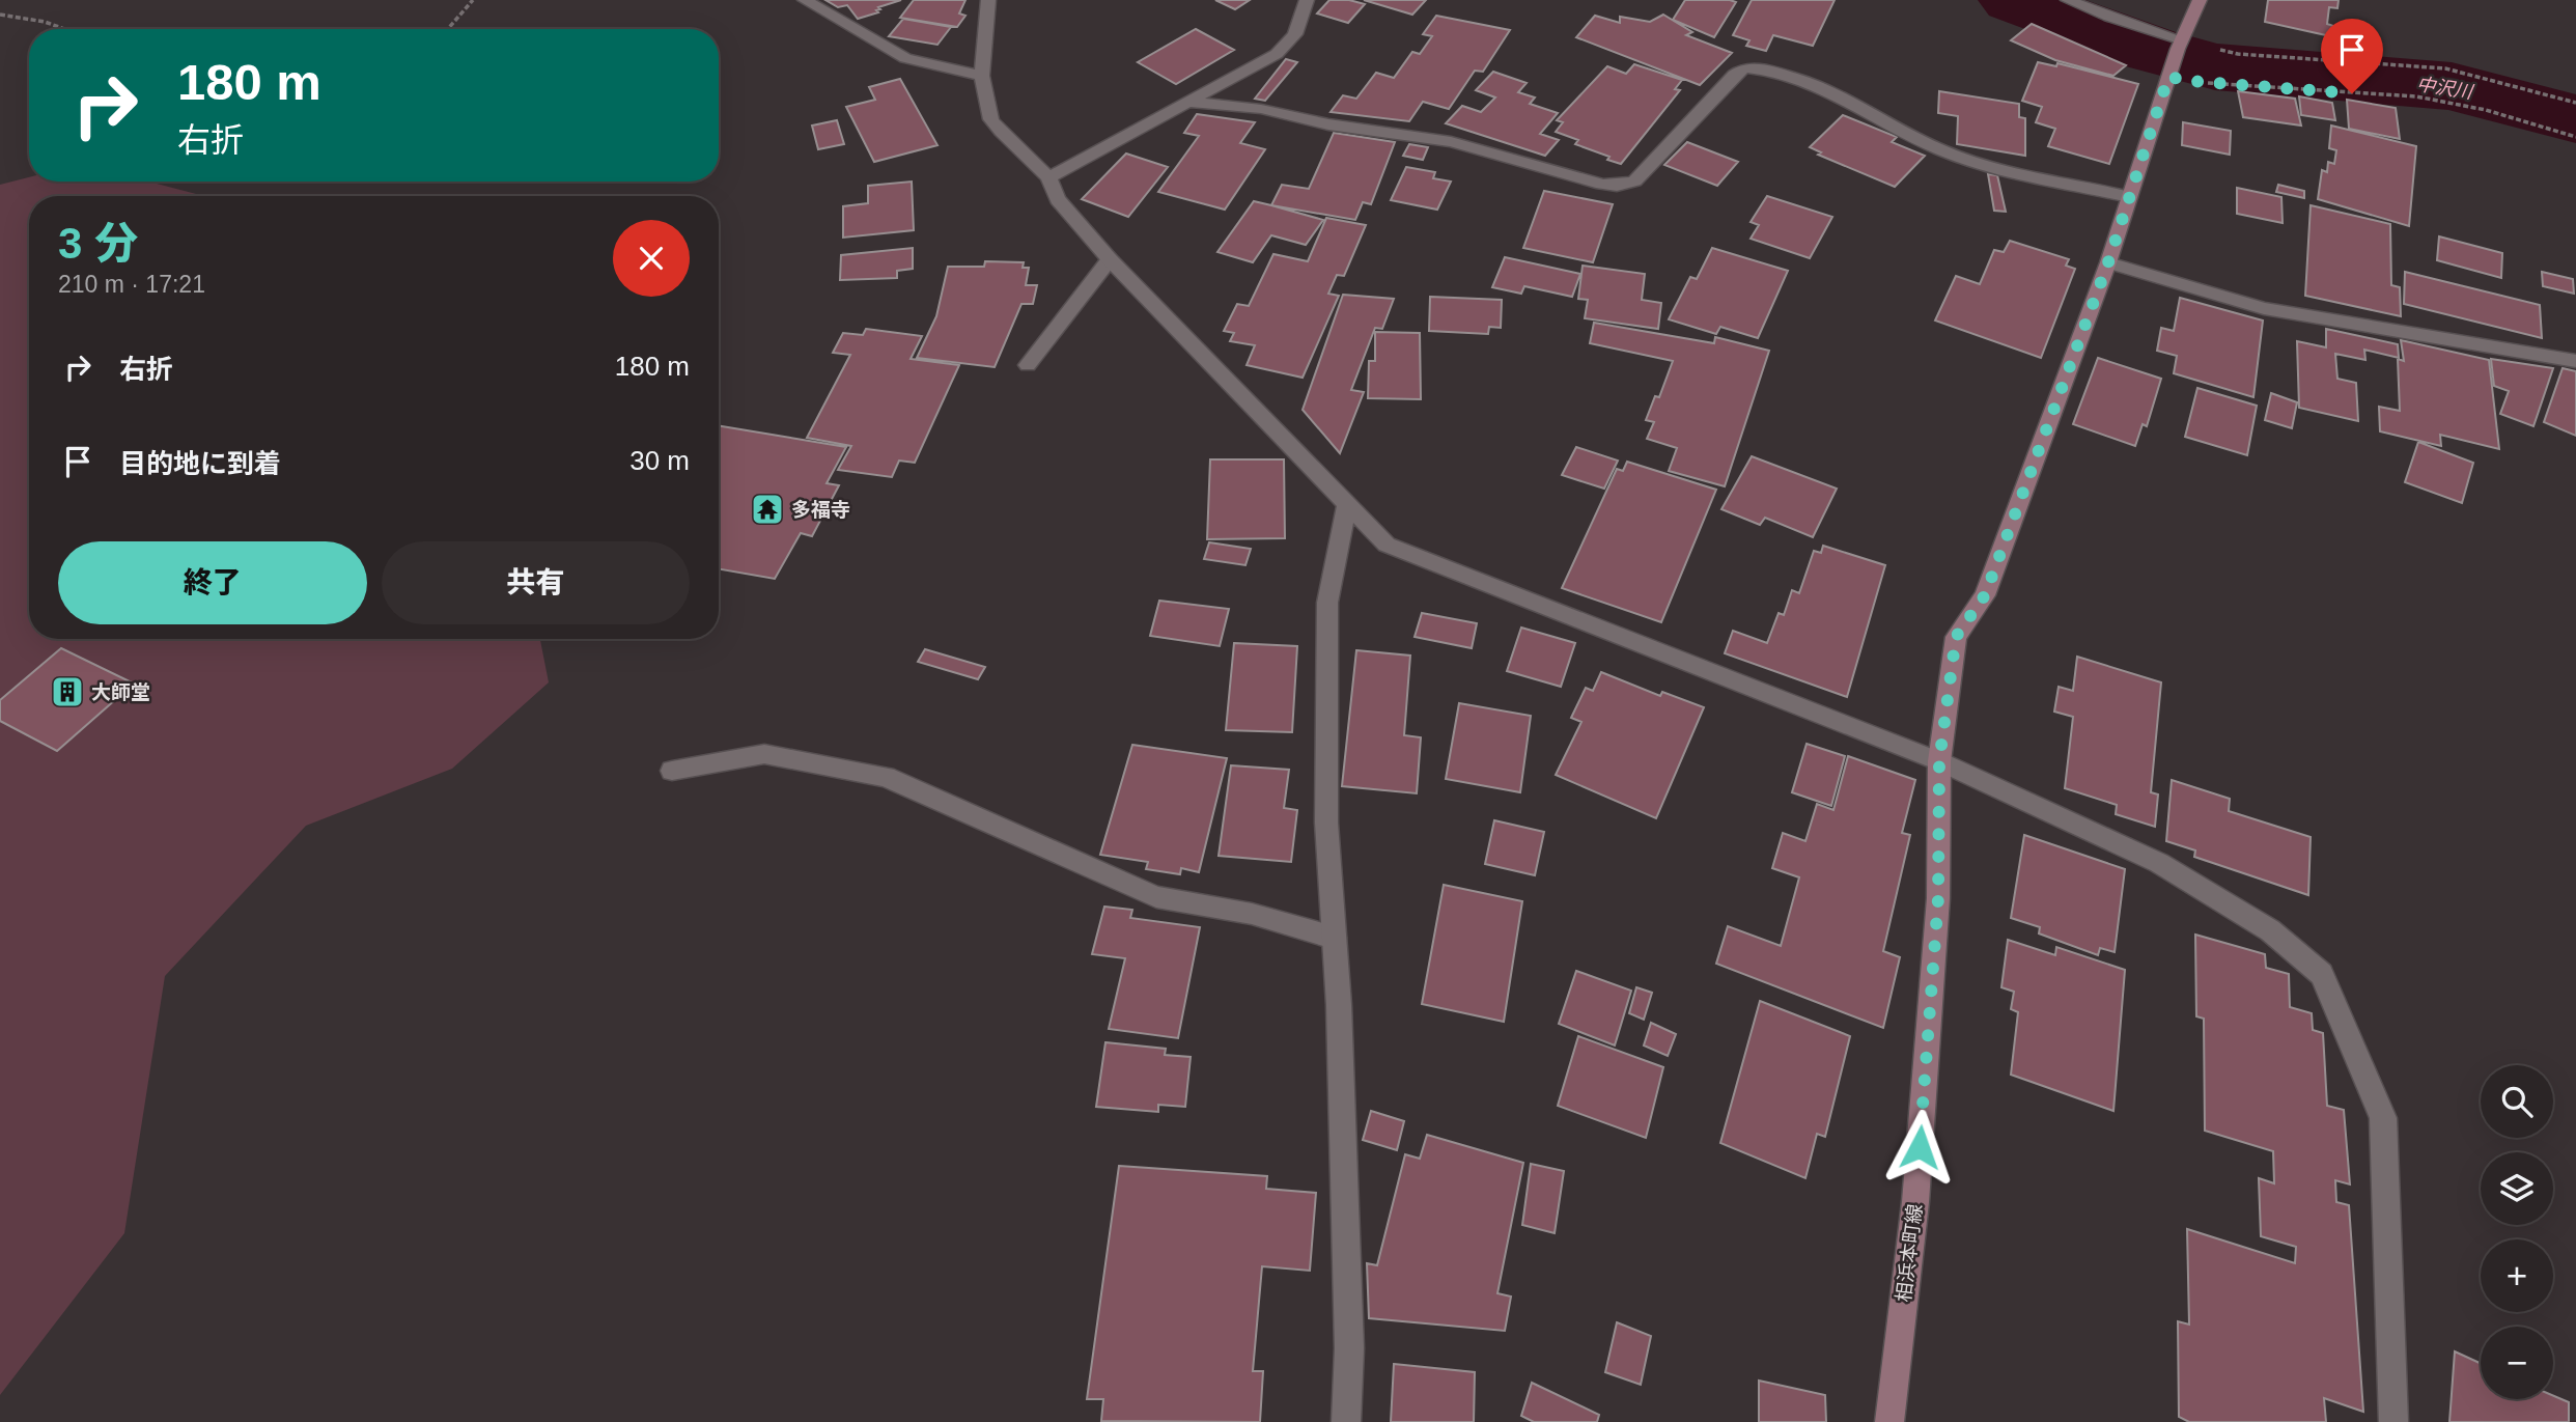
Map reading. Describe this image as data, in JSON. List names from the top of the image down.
{
  "streets": {
    "main road": ["相浜本町線"]
  },
  "water": ["中沢川"],
  "places": {
    "temple": ["多福寺"],
    "building": ["大師堂"]
  },
  "page": {
    "turn": ["180 m", "右折"],
    "heading": ["3 分", "210 m · 17:21"],
    "list": [
      {
        "name": "右折",
        "value": "180 m"
      },
      {
        "name": "目的地に到着",
        "value": "30 m"
      }
    ],
    "buttons": ["終了", "共有"],
    "map_buttons": ["+", "−"]
  }
}
